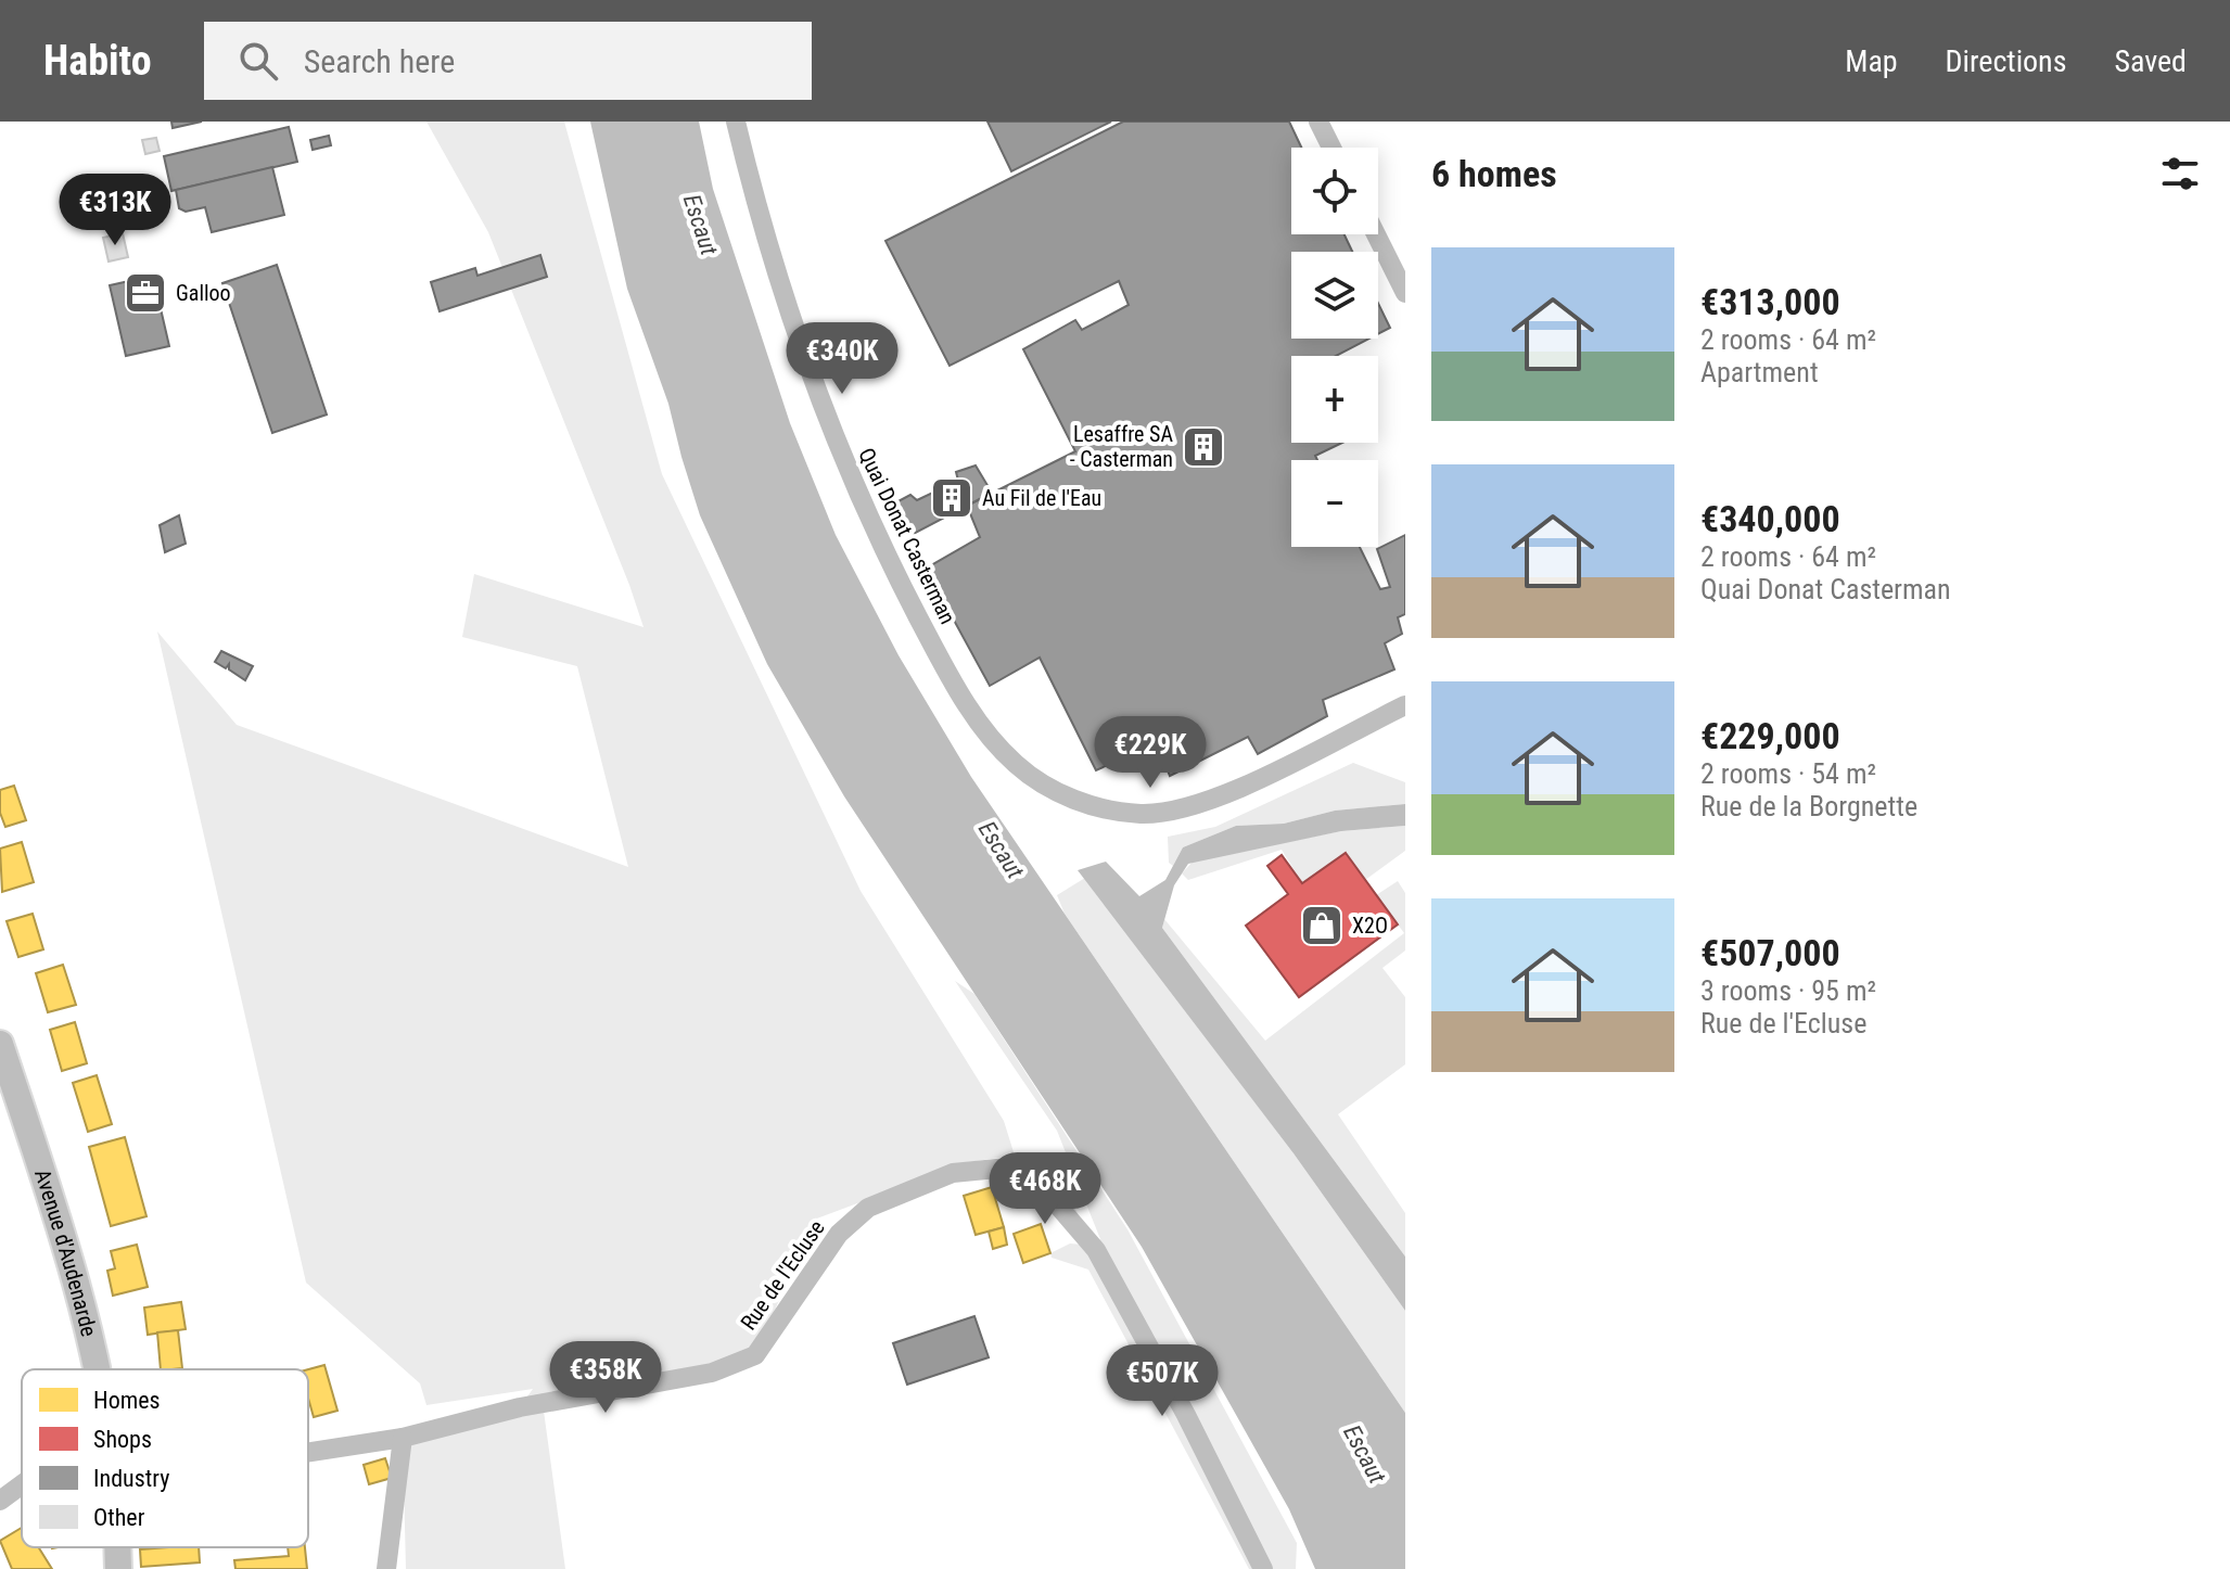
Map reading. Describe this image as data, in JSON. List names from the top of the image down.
{
  "streets": {
    "main road": ["Avenue d'Audenarde"],
    "street": ["Quai Donat Casterman", "Rue de l'Ecluse"]
  },
  "water": ["Escaut"],
  "places": {
    "office": ["Galloo"],
    "building": ["Lesaffre SA - Casterman", "Au Fil de l'Eau"],
    "shop": ["X2O"]
  },
  "legend": [
    "Homes",
    "Shops",
    "Industry",
    "Other"
  ],
  "page": {
    "header": "Habito",
    "search": "Search here",
    "nav": ["Map", "Directions", "Saved"],
    "heading": "6 homes",
    "map_buttons": ["+", "−"],
    "price": [
      "€313K",
      "€340K",
      "€229K",
      "€468K",
      "€358K",
      "€507K"
    ],
    "list": [
      {
        "name": "€313,000",
        "note": "2 rooms · 64 m² · Apartment"
      },
      {
        "name": "€340,000",
        "note": "2 rooms · 64 m² · Quai Donat Casterman"
      },
      {
        "name": "€229,000",
        "note": "2 rooms · 54 m² · Rue de la Borgnette"
      },
      {
        "name": "€507,000",
        "note": "3 rooms · 95 m² · Rue de l'Ecluse"
      }
    ]
  }
}
